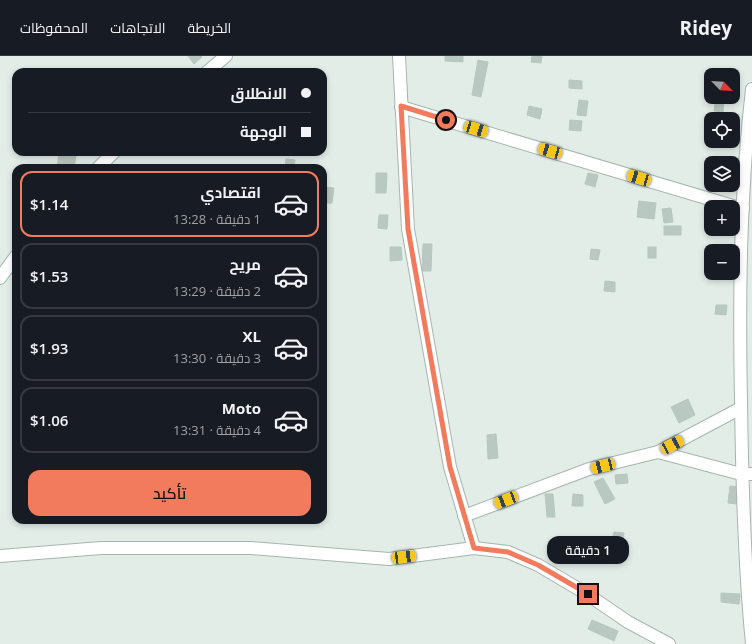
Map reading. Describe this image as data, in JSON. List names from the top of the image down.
{
  "north": "bottom right",
  "page": {
    "header": "Ridey",
    "nav": ["الخريطة", "الاتجاهات", "المحفوظات"],
    "map_buttons": ["+", "−"],
    "banner": ["الانطلاق", "الوجهة"],
    "list": [
      {
        "name": "اقتصادي",
        "note": "1 دقيقة · 13:28",
        "value": "$1.14"
      },
      {
        "name": "مريح",
        "note": "2 دقيقة · 13:29",
        "value": "$1.53"
      },
      {
        "name": "XL",
        "note": "3 دقيقة · 13:30",
        "value": "$1.93"
      },
      {
        "name": "Moto",
        "note": "4 دقيقة · 13:31",
        "value": "$1.06"
      }
    ],
    "buttons": "تأكيد",
    "bubble": "1 دقيقة"
  }
}
